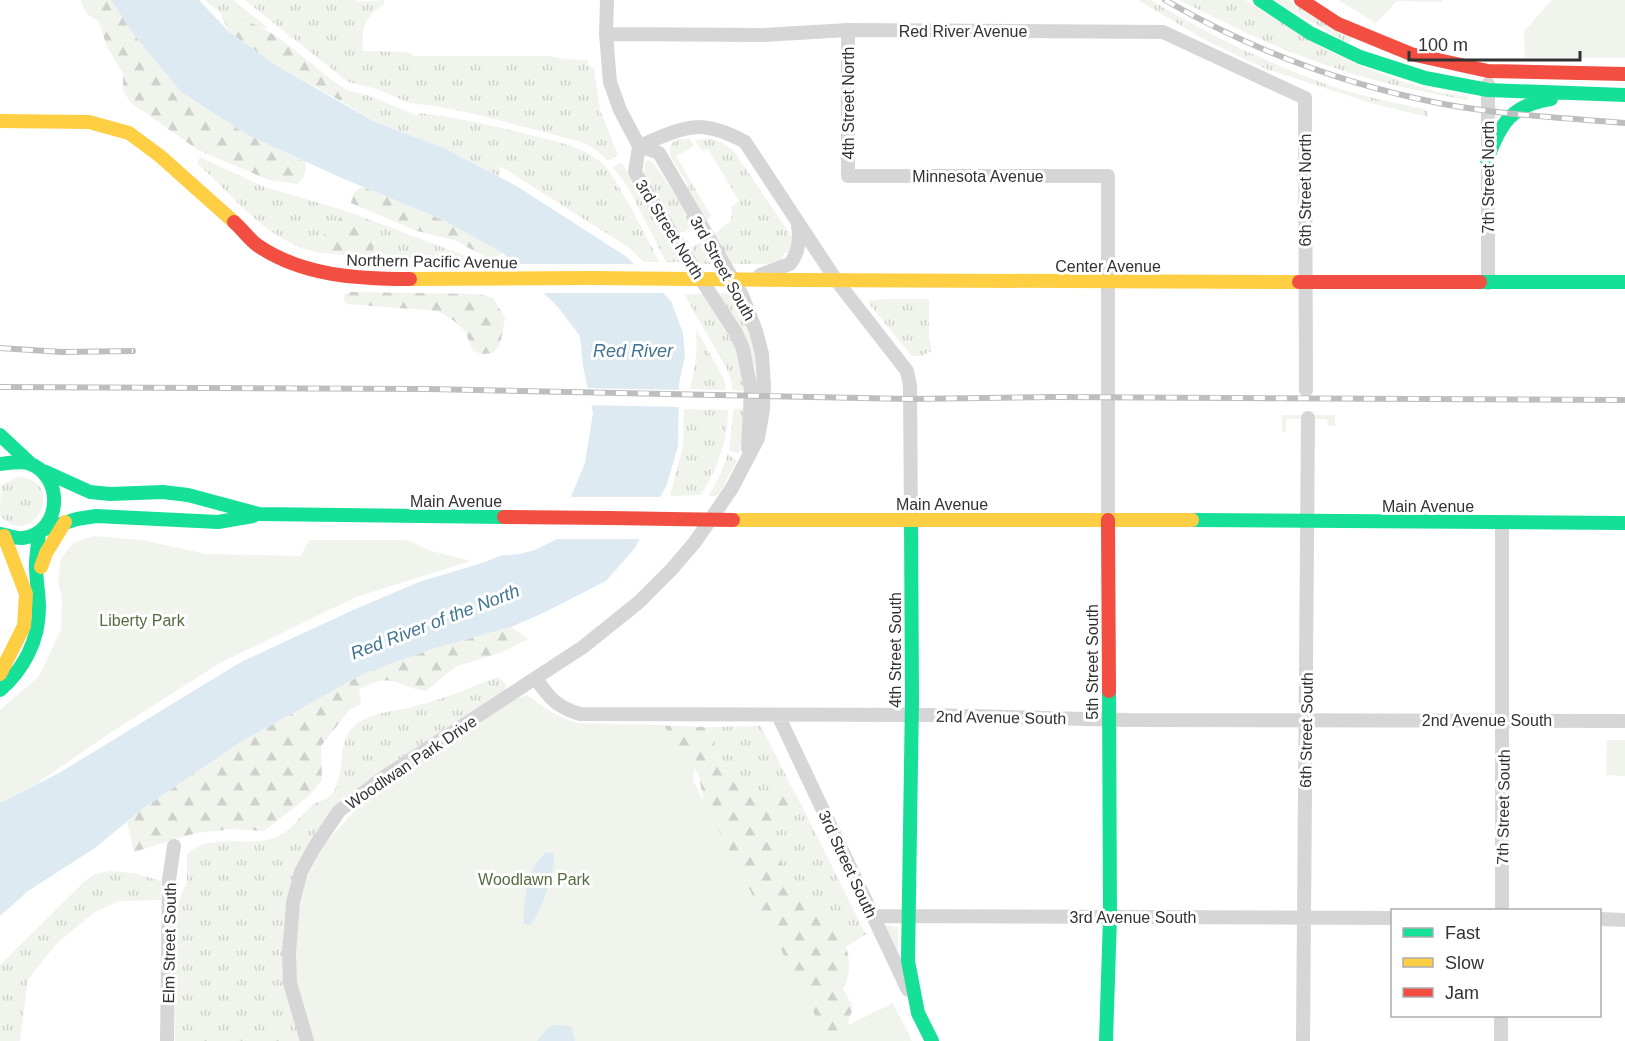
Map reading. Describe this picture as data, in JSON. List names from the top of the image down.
{
  "streets": {
    "street": [
      "Red River Avenue",
      "4th Street North",
      "Minnesota Avenue",
      "7th Street North",
      "6th Street North",
      "3rd Street North",
      "Northern Pacific Avenue",
      "Center Avenue",
      "3rd Street South",
      "Main Avenue",
      "4th Street South",
      "5th Street South",
      "2nd Avenue South",
      "6th Street South",
      "Woodlwan Park Drive",
      "7th Street South",
      "3rd Avenue South",
      "Elm Street South"
    ]
  },
  "crossings": [
    ["Red River Avenue", "4th Street North"],
    ["Red River Avenue", "6th Street North"],
    ["4th Street North", "Minnesota Avenue"],
    ["Minnesota Avenue", "5th Street South"],
    ["7th Street North", "Center Avenue"],
    ["6th Street North", "Center Avenue"],
    ["3rd Street North", "3rd Street South"],
    ["Northern Pacific Avenue", "Center Avenue"],
    ["Center Avenue", "4th Street South"],
    ["Center Avenue", "5th Street South"],
    ["3rd Street South", "4th Street South"],
    ["3rd Street South", "2nd Avenue South"],
    ["3rd Street South", "Woodlwan Park Drive"],
    ["3rd Street South", "3rd Avenue South"],
    ["Main Avenue", "4th Street South"],
    ["Main Avenue", "5th Street South"],
    ["Main Avenue", "6th Street South"],
    ["Main Avenue", "7th Street South"],
    ["4th Street South", "2nd Avenue South"],
    ["4th Street South", "3rd Avenue South"],
    ["5th Street South", "2nd Avenue South"],
    ["5th Street South", "3rd Avenue South"],
    ["2nd Avenue South", "6th Street South"],
    ["2nd Avenue South", "Woodlwan Park Drive"],
    ["2nd Avenue South", "7th Street South"],
    ["6th Street South", "3rd Avenue South"]
  ],
  "water": ["Red River", "Red River of the North"],
  "parks": ["Liberty Park", "Woodlawn Park"],
  "legend": ["Fast", "Slow", "Jam"],
  "scale_bar": "100 m"
}
